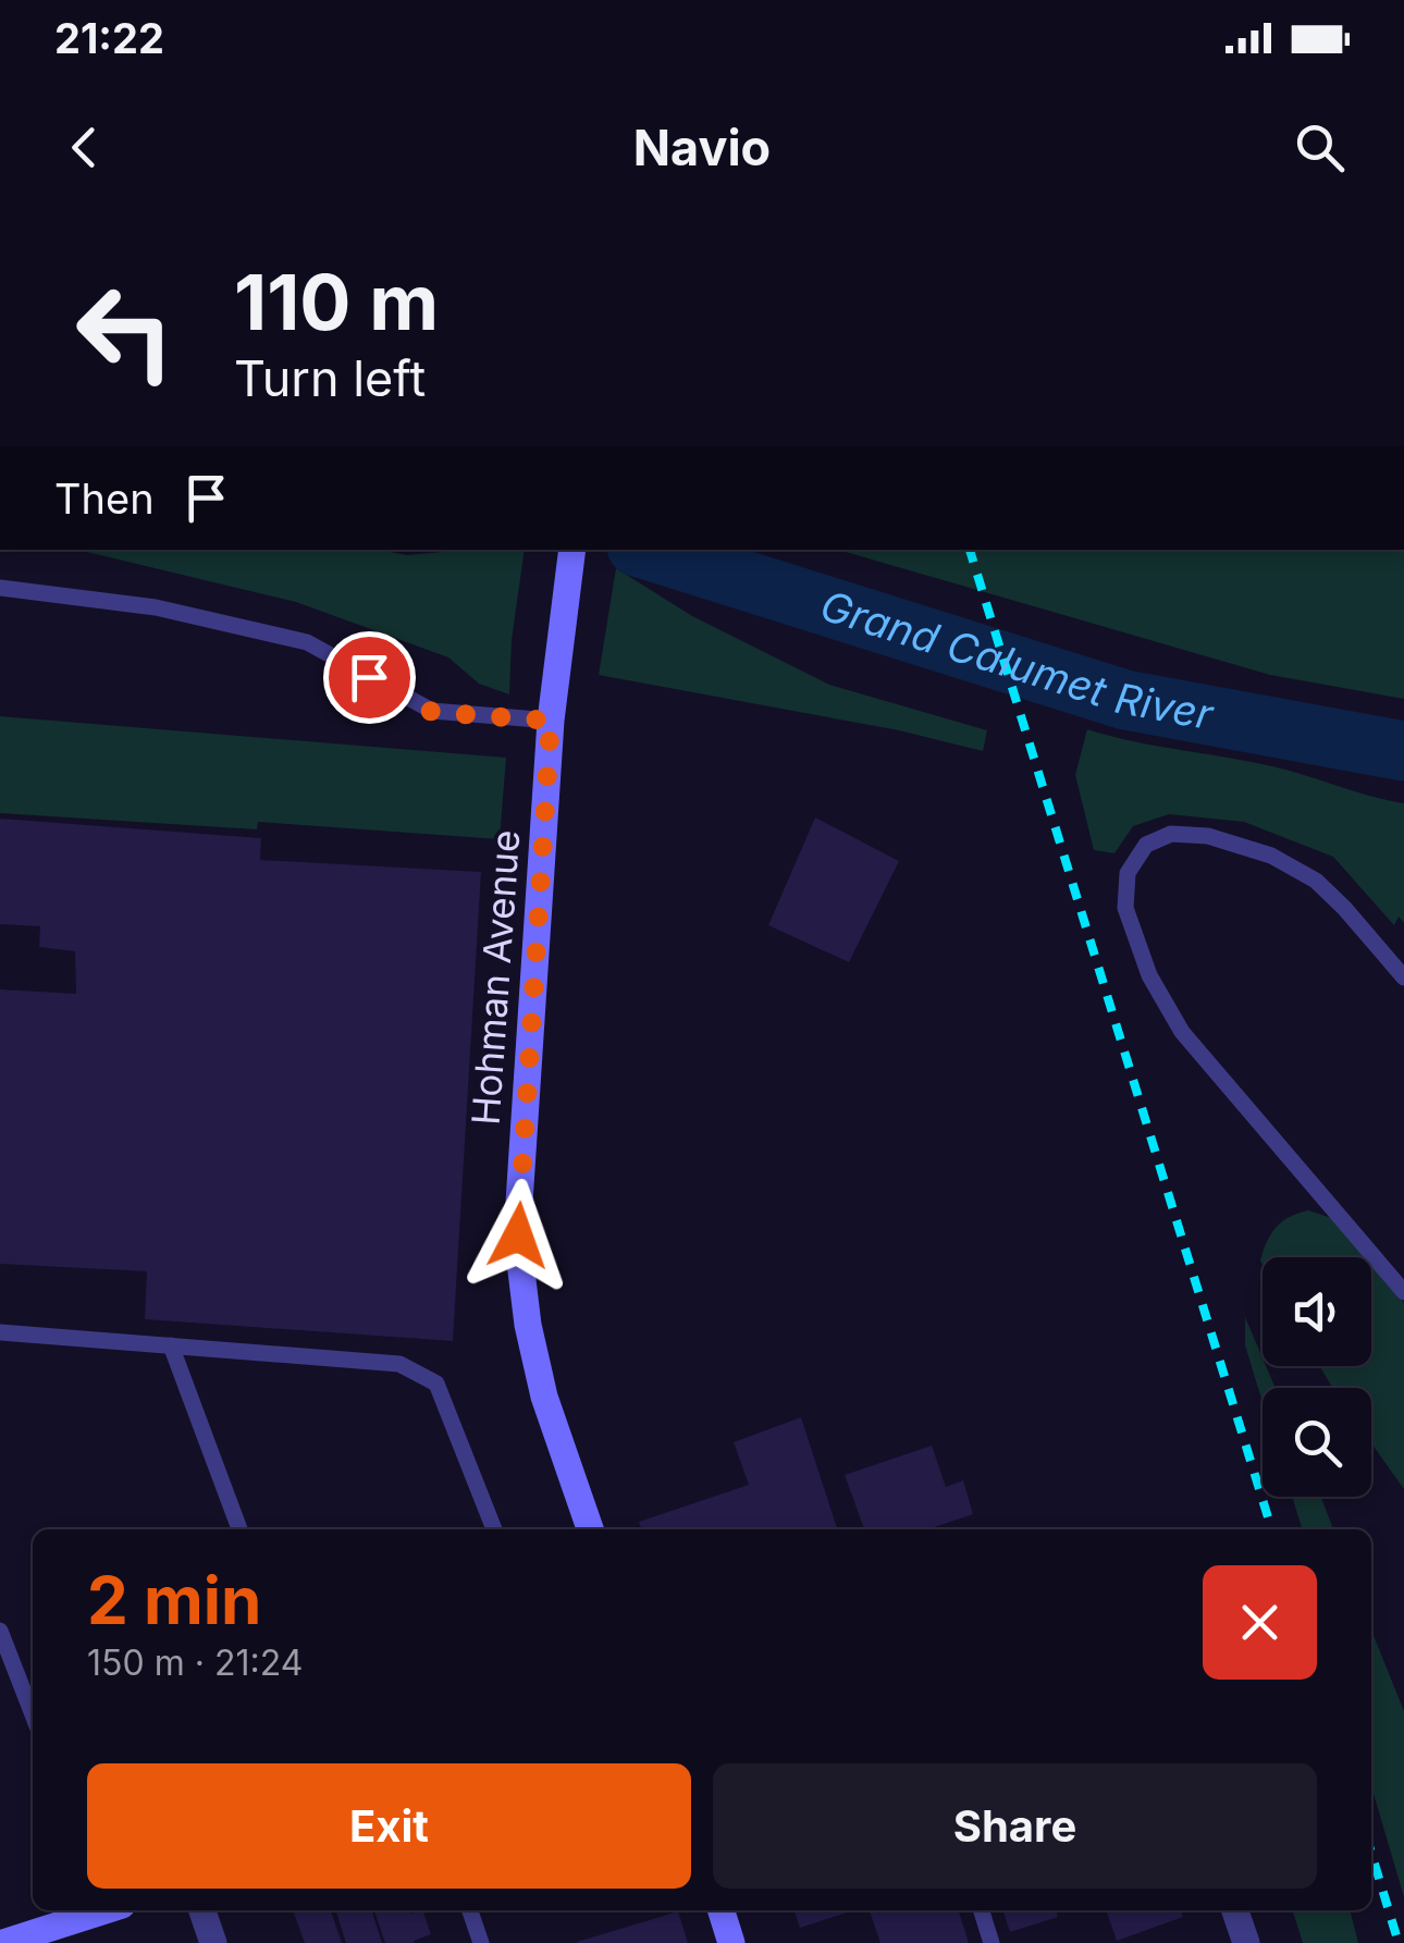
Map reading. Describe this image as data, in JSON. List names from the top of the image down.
{
  "streets": {
    "main road": ["Hohman Avenue"]
  },
  "water": ["Grand Calumet River"],
  "page": {
    "status": "21:22",
    "header": "Navio",
    "turn": ["110 m", "Turn left"],
    "then": "Then",
    "heading": ["2 min", "150 m · 21:24"],
    "buttons": ["Exit", "Share"]
  }
}
